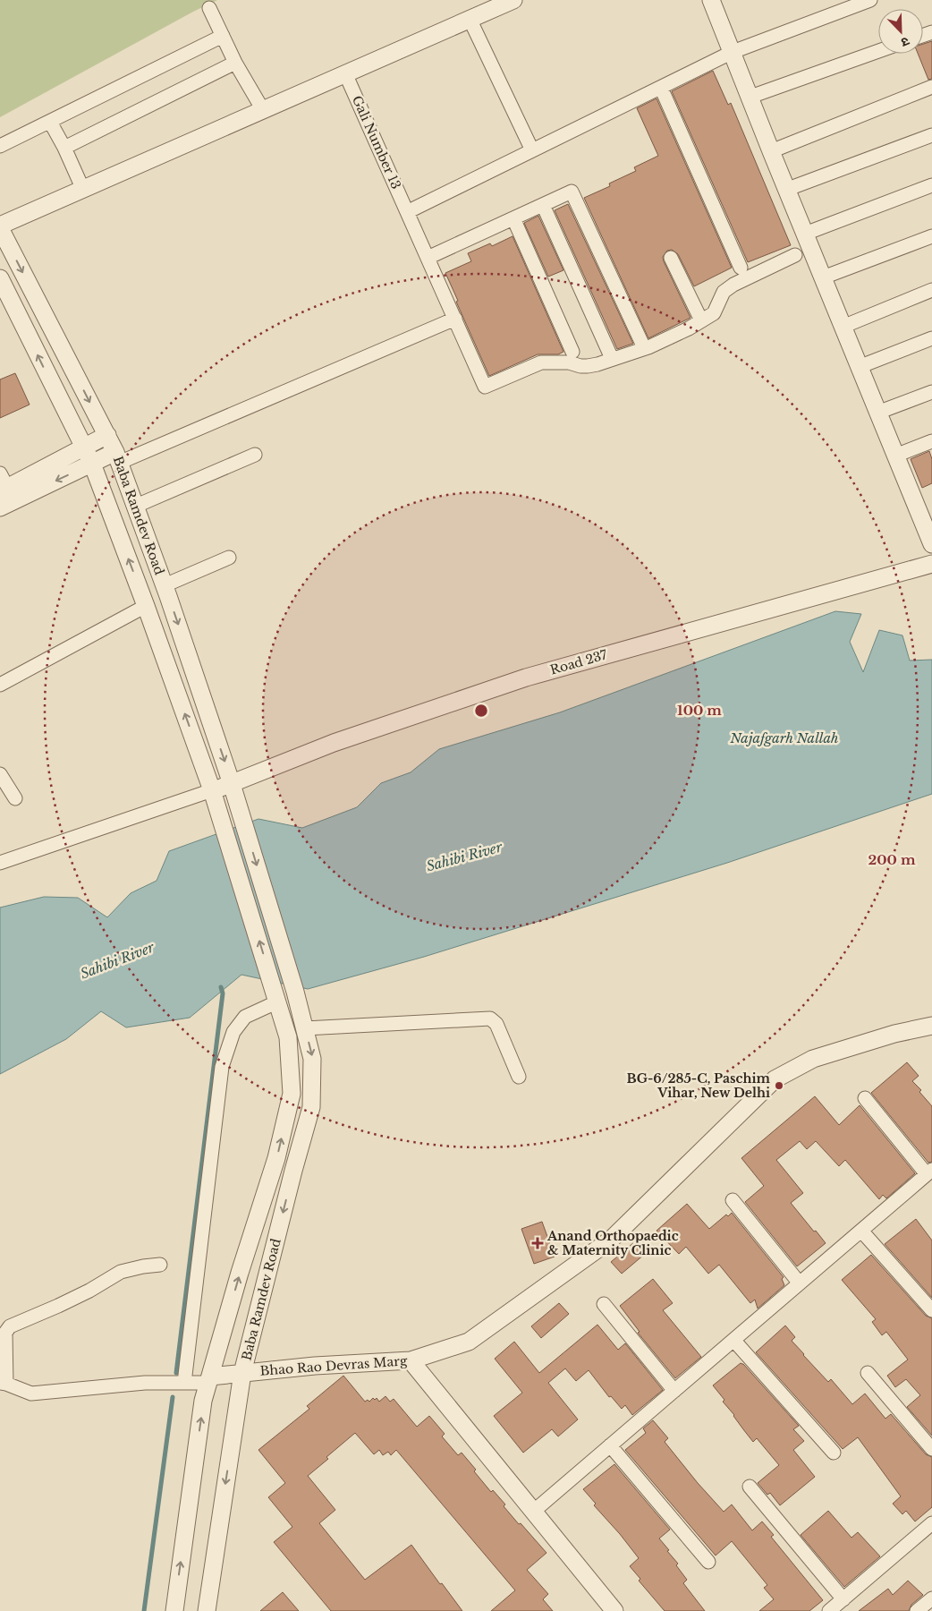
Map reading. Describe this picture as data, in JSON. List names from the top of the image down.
{
  "streets": {
    "street": [
      "Gali Number 13",
      "Baba Ramdev Road",
      "Road 237",
      "Bhao Rao Devras Marg"
    ]
  },
  "crossings": [
    ["Baba Ramdev Road", "Road 237"],
    ["Baba Ramdev Road", "Bhao Rao Devras Marg"]
  ],
  "water": ["Najafgarh Nallah", "Sahibi River"],
  "places": {
    "other": ["BG-6/285-C, Paschim Vihar, New Delhi"],
    "health": ["Anand Orthopaedic & Maternity Clinic"]
  },
  "north": "bottom right",
  "rings": ["100 m", "200 m"]
}
